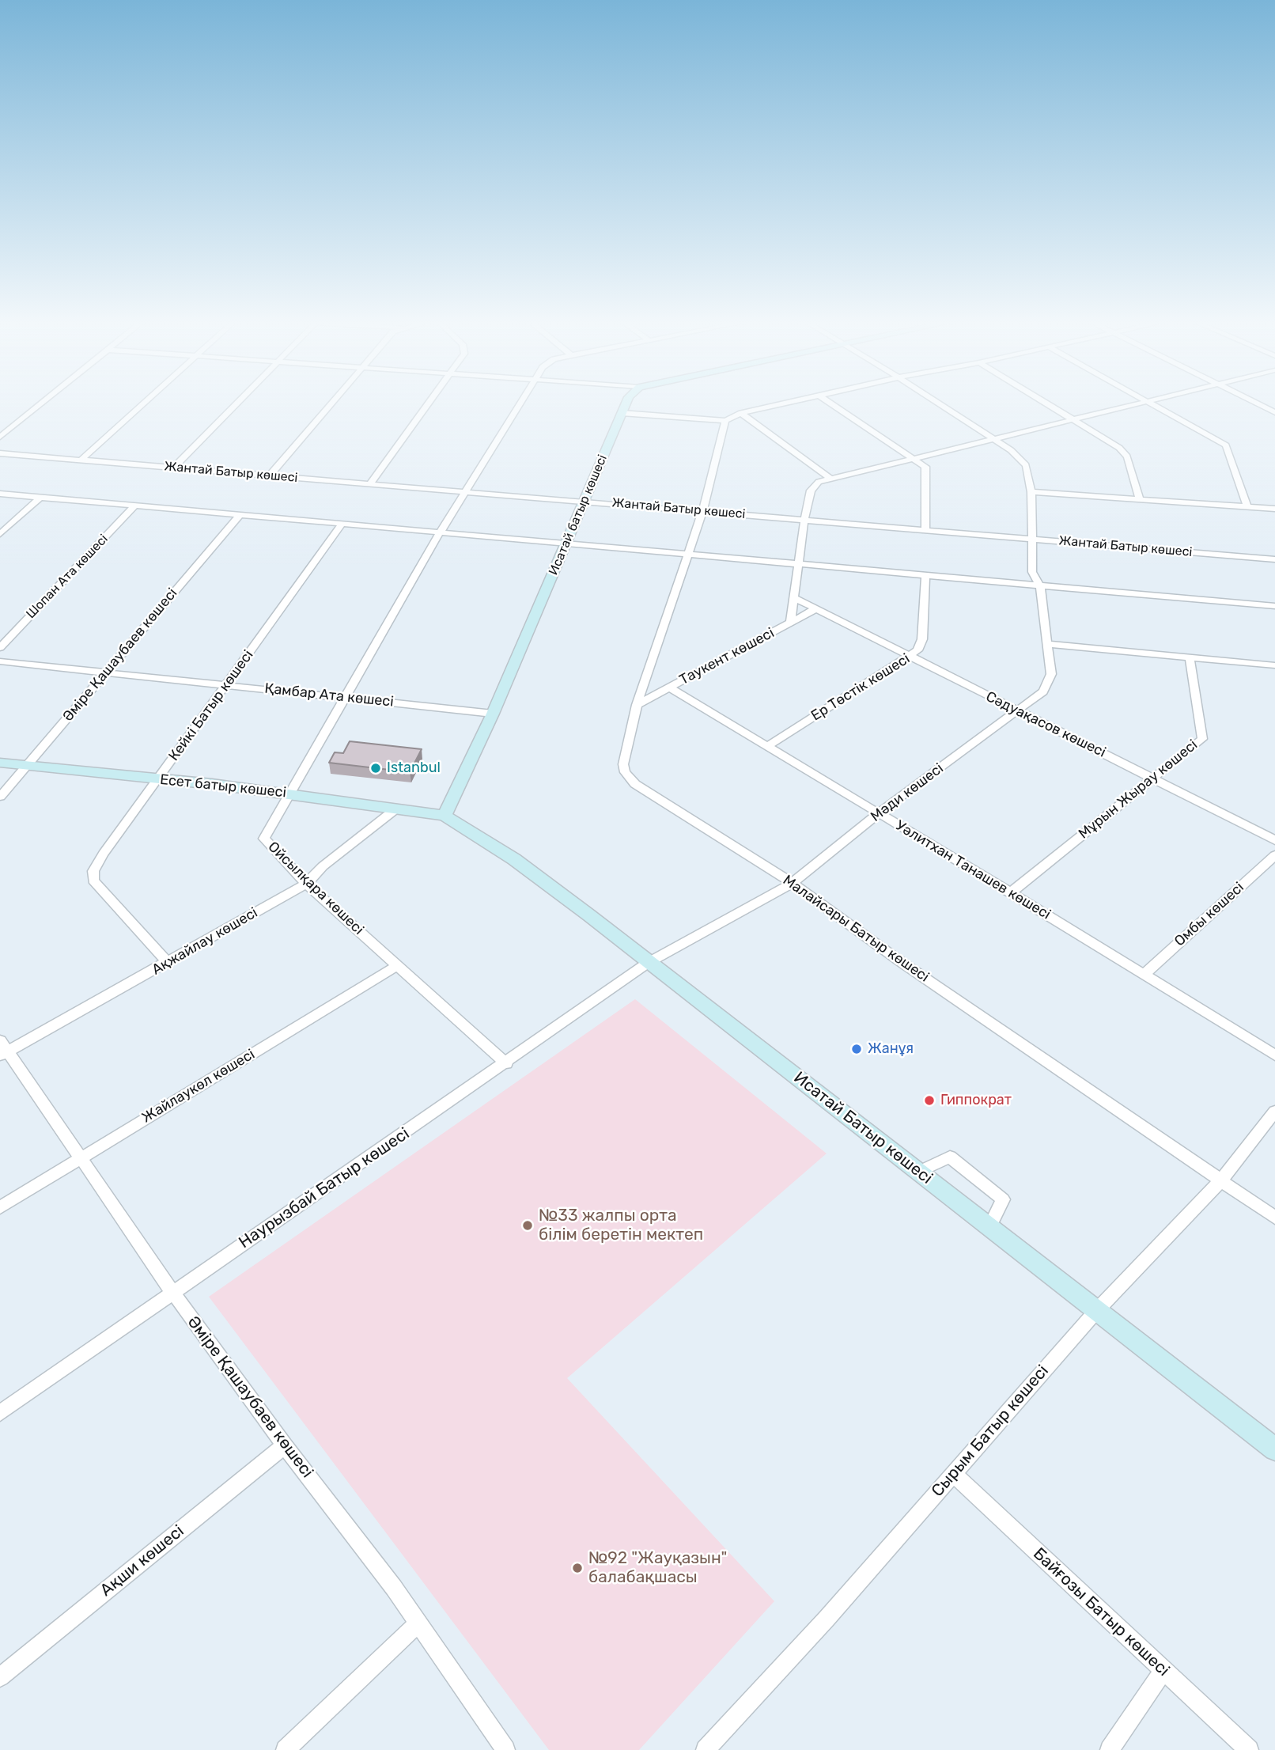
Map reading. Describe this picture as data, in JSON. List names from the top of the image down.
{
  "streets": {
    "street": [
      "Жантай Батыр көшесі",
      "Исатай батыр көшесі",
      "Шопан Ата көшесі",
      "Әміре Қашаубаев көшесі",
      "Таукент көшесі",
      "Ер Төстік көшесі",
      "Қамбар Ата көшесі",
      "Кейкі Батыр көшесі",
      "Сәдуақасов көшесі",
      "Есет батыр көшесі",
      "Мұрын Жырау көшесі",
      "Мәди көшесі",
      "Уәлитхан Танашев көшесі",
      "Ойсылқара көшесі",
      "Омбы көшесі",
      "Малайсары Батыр көшесі",
      "Ақжайлау көшесі",
      "Жайлаукөл көшесі",
      "Исатай Батыр көшесі",
      "Наурызбай Батыр көшесі",
      "Сырым Батыр көшесі",
      "Ақши көшесі",
      "Байғозы Батыр көшесі"
    ]
  },
  "crossings": [
    ["Жантай Батыр көшесі", "Исатай батыр көшесі"],
    ["Жантай Батыр көшесі", "Мәди көшесі"],
    ["Жантай Батыр көшесі", "Ойсылқара көшесі"],
    ["Жантай Батыр көшесі", "Малайсары Батыр көшесі"],
    ["Исатай батыр көшесі", "Қамбар Ата көшесі"],
    ["Исатай батыр көшесі", "Есет батыр көшесі"],
    ["Исатай батыр көшесі", "Исатай Батыр көшесі"],
    ["Әміре Қашаубаев көшесі", "Қамбар Ата көшесі"],
    ["Әміре Қашаубаев көшесі", "Есет батыр көшесі"],
    ["Әміре Қашаубаев көшесі", "Ақжайлау көшесі"],
    ["Әміре Қашаубаев көшесі", "Жайлаукөл көшесі"],
    ["Әміре Қашаубаев көшесі", "Наурызбай Батыр көшесі"],
    ["Әміре Қашаубаев көшесі", "Ақши көшесі"],
    ["Таукент көшесі", "Сәдуақасов көшесі"],
    ["Таукент көшесі", "Уәлитхан Танашев көшесі"],
    ["Таукент көшесі", "Малайсары Батыр көшесі"],
    ["Ер Төстік көшесі", "Сәдуақасов көшесі"],
    ["Ер Төстік көшесі", "Уәлитхан Танашев көшесі"],
    ["Қамбар Ата көшесі", "Кейкі Батыр көшесі"],
    ["Қамбар Ата көшесі", "Ойсылқара көшесі"],
    ["Кейкі Батыр көшесі", "Есет батыр көшесі"],
    ["Кейкі Батыр көшесі", "Ақжайлау көшесі"],
    ["Сәдуақасов көшесі", "Мұрын Жырау көшесі"],
    ["Сәдуақасов көшесі", "Мәди көшесі"],
    ["Есет батыр көшесі", "Ойсылқара көшесі"],
    ["Есет батыр көшесі", "Ақжайлау көшесі"],
    ["Есет батыр көшесі", "Исатай Батыр көшесі"],
    ["Мұрын Жырау көшесі", "Уәлитхан Танашев көшесі"],
    ["Мәди көшесі", "Уәлитхан Танашев көшесі"],
    ["Мәди көшесі", "Малайсары Батыр көшесі"],
    ["Мәди көшесі", "Исатай Батыр көшесі"],
    ["Мәди көшесі", "Наурызбай Батыр көшесі"],
    ["Уәлитхан Танашев көшесі", "Омбы көшесі"],
    ["Ойсылқара көшесі", "Ақжайлау көшесі"],
    ["Ойсылқара көшесі", "Жайлаукөл көшесі"],
    ["Ойсылқара көшесі", "Наурызбай Батыр көшесі"],
    ["Малайсары Батыр көшесі", "Сырым Батыр көшесі"],
    ["Исатай Батыр көшесі", "Наурызбай Батыр көшесі"],
    ["Исатай Батыр көшесі", "Сырым Батыр көшесі"],
    ["Сырым Батыр көшесі", "Байғозы Батыр көшесі"]
  ],
  "places": [
    "Istanbul",
    "Жанұя",
    "Гиппократ",
    "№33 жалпы орта білім беретін мектеп",
    "№92 \"Жауқазын\" балабақшасы"
  ]
}
